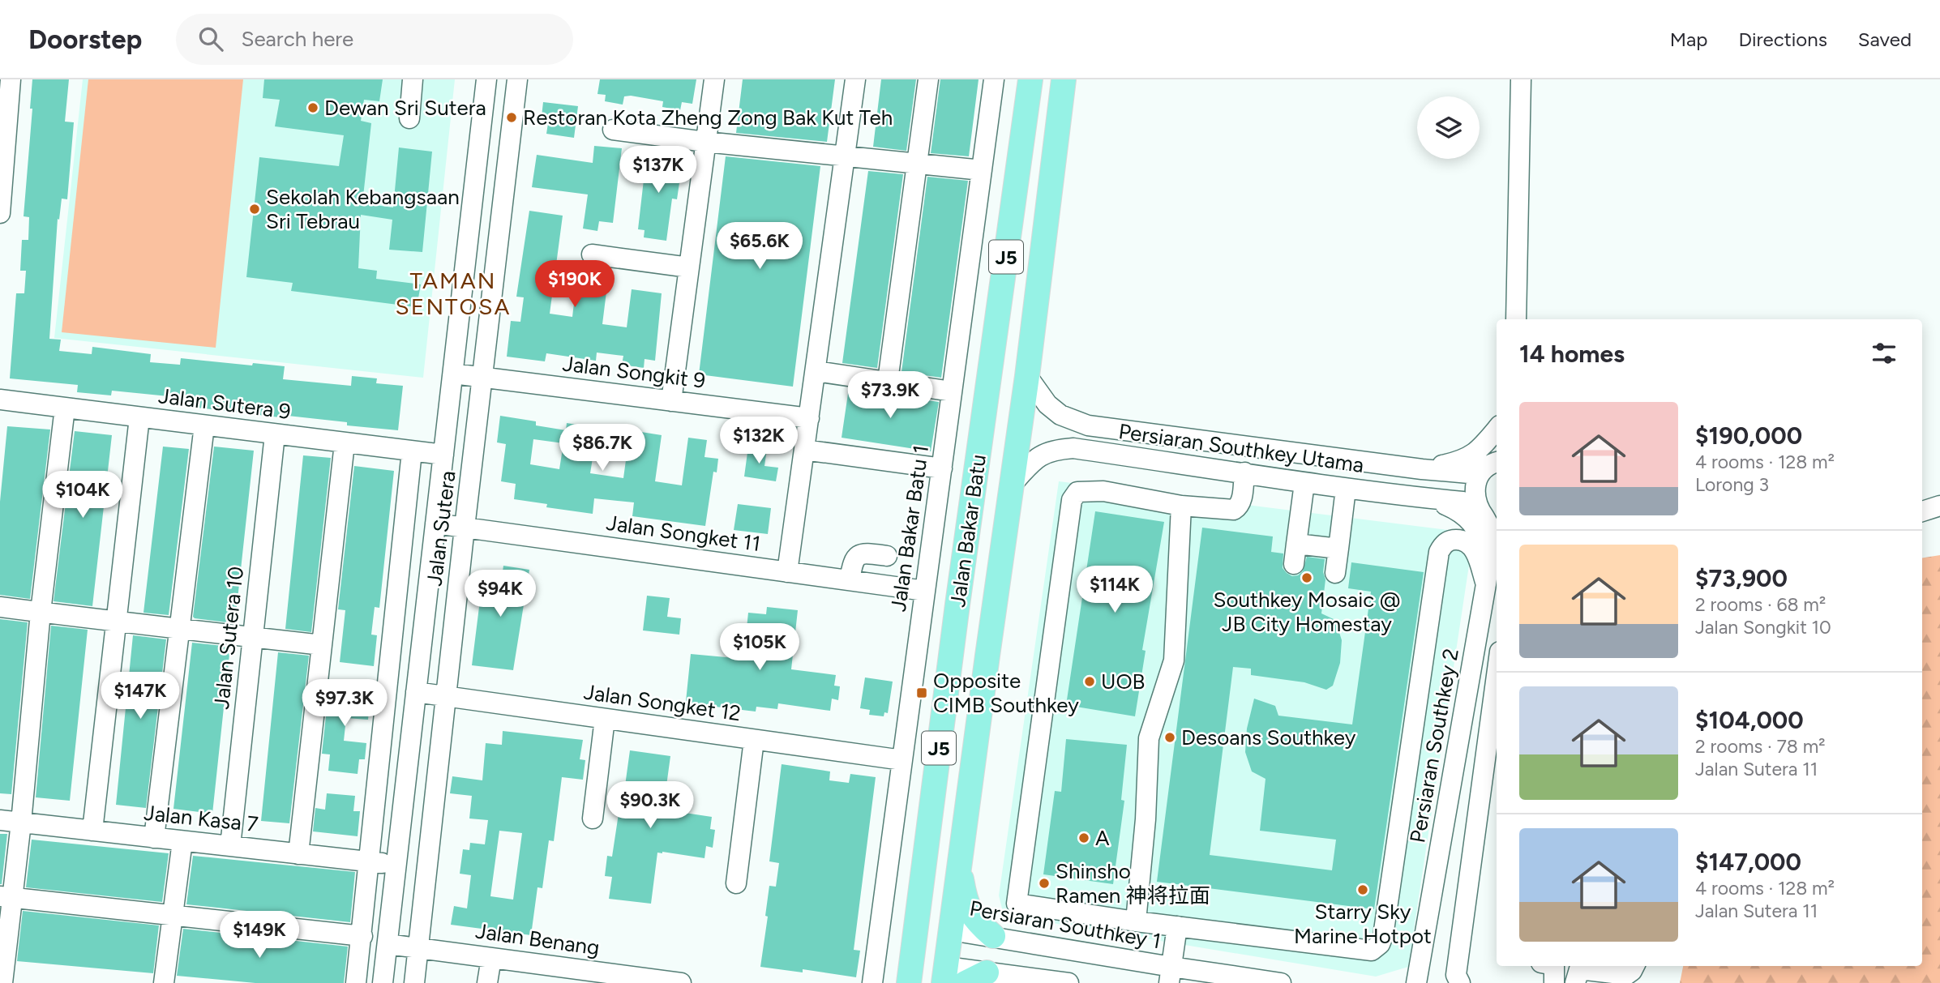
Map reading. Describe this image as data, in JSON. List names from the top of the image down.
{
  "streets": {
    "main road": ["J5", "Jalan Bakar Batu"],
    "street": [
      "Jalan Songkit 9",
      "Jalan Sutera 9",
      "Persiaran Southkey Utama",
      "Jalan Sutera",
      "Jalan Bakar Batu 1",
      "Jalan Songket 11",
      "Jalan Sutera 10",
      "Jalan Songket 12",
      "Persiaran Southkey 2",
      "Jalan Kasa 7",
      "Persiaran Southkey 1",
      "Jalan Benang"
    ]
  },
  "crossings": [
    ["Jalan Songkit 9", "Jalan Sutera"],
    ["Jalan Sutera 9", "Jalan Sutera"],
    ["Jalan Sutera 9", "Jalan Sutera 10"],
    ["Persiaran Southkey Utama", "Jalan Bakar Batu"],
    ["Persiaran Southkey Utama", "Persiaran Southkey 2"],
    ["Jalan Sutera", "Jalan Songket 11"],
    ["Jalan Sutera", "Jalan Songket 12"],
    ["Jalan Sutera", "Jalan Kasa 7"],
    ["Jalan Sutera", "Jalan Benang"],
    ["Jalan Bakar Batu 1", "Jalan Songket 11"],
    ["Jalan Bakar Batu 1", "Jalan Songket 12"],
    ["Jalan Bakar Batu", "Persiaran Southkey 1"],
    ["Jalan Sutera 10", "Jalan Kasa 7"]
  ],
  "districts": ["TAMAN SENTOSA"],
  "places": {
    "other": [
      "Dewan Sri Sutera",
      "Restoran Kota Zheng Zong Bak Kut Teh",
      "Sekolah Kebangsaan Sri Tebrau",
      "Southkey Mosaic @ JB City Homestay",
      "UOB",
      "Desoans Southkey",
      "A",
      "Shinsho Ramen 神将拉面",
      "Starry Sky Marine Hotpot"
    ],
    "transit": ["Opposite CIMB Southkey"]
  },
  "page": {
    "header": "Doorstep",
    "search": "Search here",
    "nav": ["Map", "Directions", "Saved"],
    "price": [
      "$137K",
      "$65.6K",
      "$190K",
      "$73.9K",
      "$132K",
      "$86.7K",
      "$104K",
      "$114K",
      "$94K",
      "$105K",
      "$147K",
      "$97.3K",
      "$90.3K",
      "$149K"
    ],
    "heading": "14 homes",
    "list": [
      {
        "name": "$190,000",
        "note": "4 rooms · 128 m² · Lorong 3"
      },
      {
        "name": "$73,900",
        "note": "2 rooms · 68 m² · Jalan Songkit 10"
      },
      {
        "name": "$104,000",
        "note": "2 rooms · 78 m² · Jalan Sutera 11"
      },
      {
        "name": "$147,000",
        "note": "4 rooms · 128 m² · Jalan Sutera 11"
      }
    ]
  }
}
